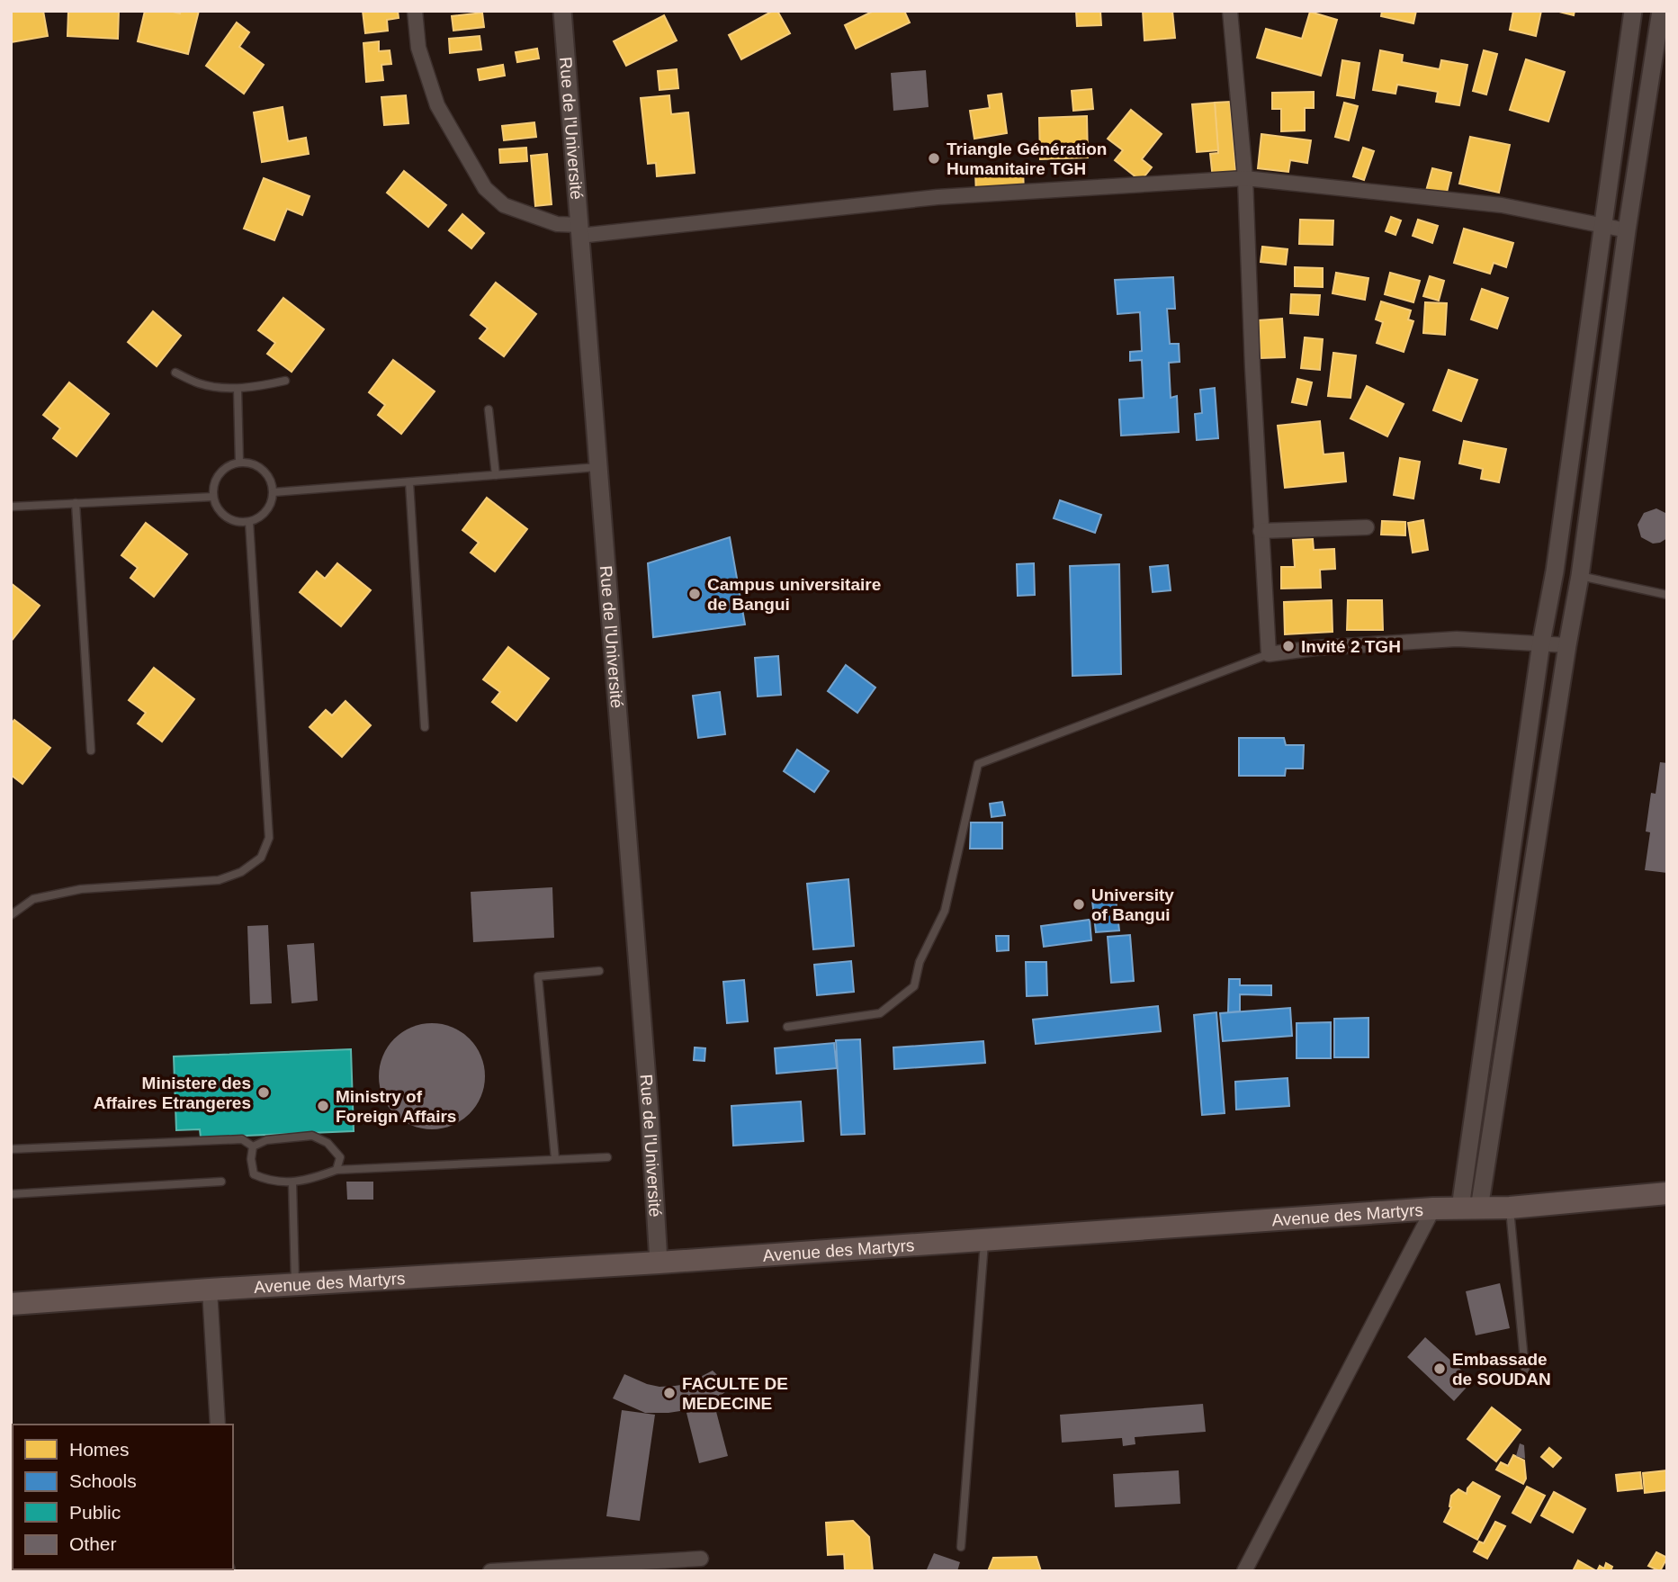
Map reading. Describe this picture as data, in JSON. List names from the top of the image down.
{
  "streets": {
    "main road": ["Avenue des Martyrs"],
    "street": ["Rue de l'Université"]
  },
  "crossings": [
    ["Rue de l'Université", "Avenue des Martyrs"]
  ],
  "places": [
    "Triangle Génération Humanitaire TGH",
    "Campus universitaire de Bangui",
    "Invité 2 TGH",
    "University of Bangui",
    "Ministere des Affaires Etrangeres",
    "Ministry of Foreign Affairs",
    "Embassade de SOUDAN",
    "FACULTE DE MEDECINE"
  ],
  "legend": [
    "Homes",
    "Schools",
    "Public",
    "Other"
  ]
}
